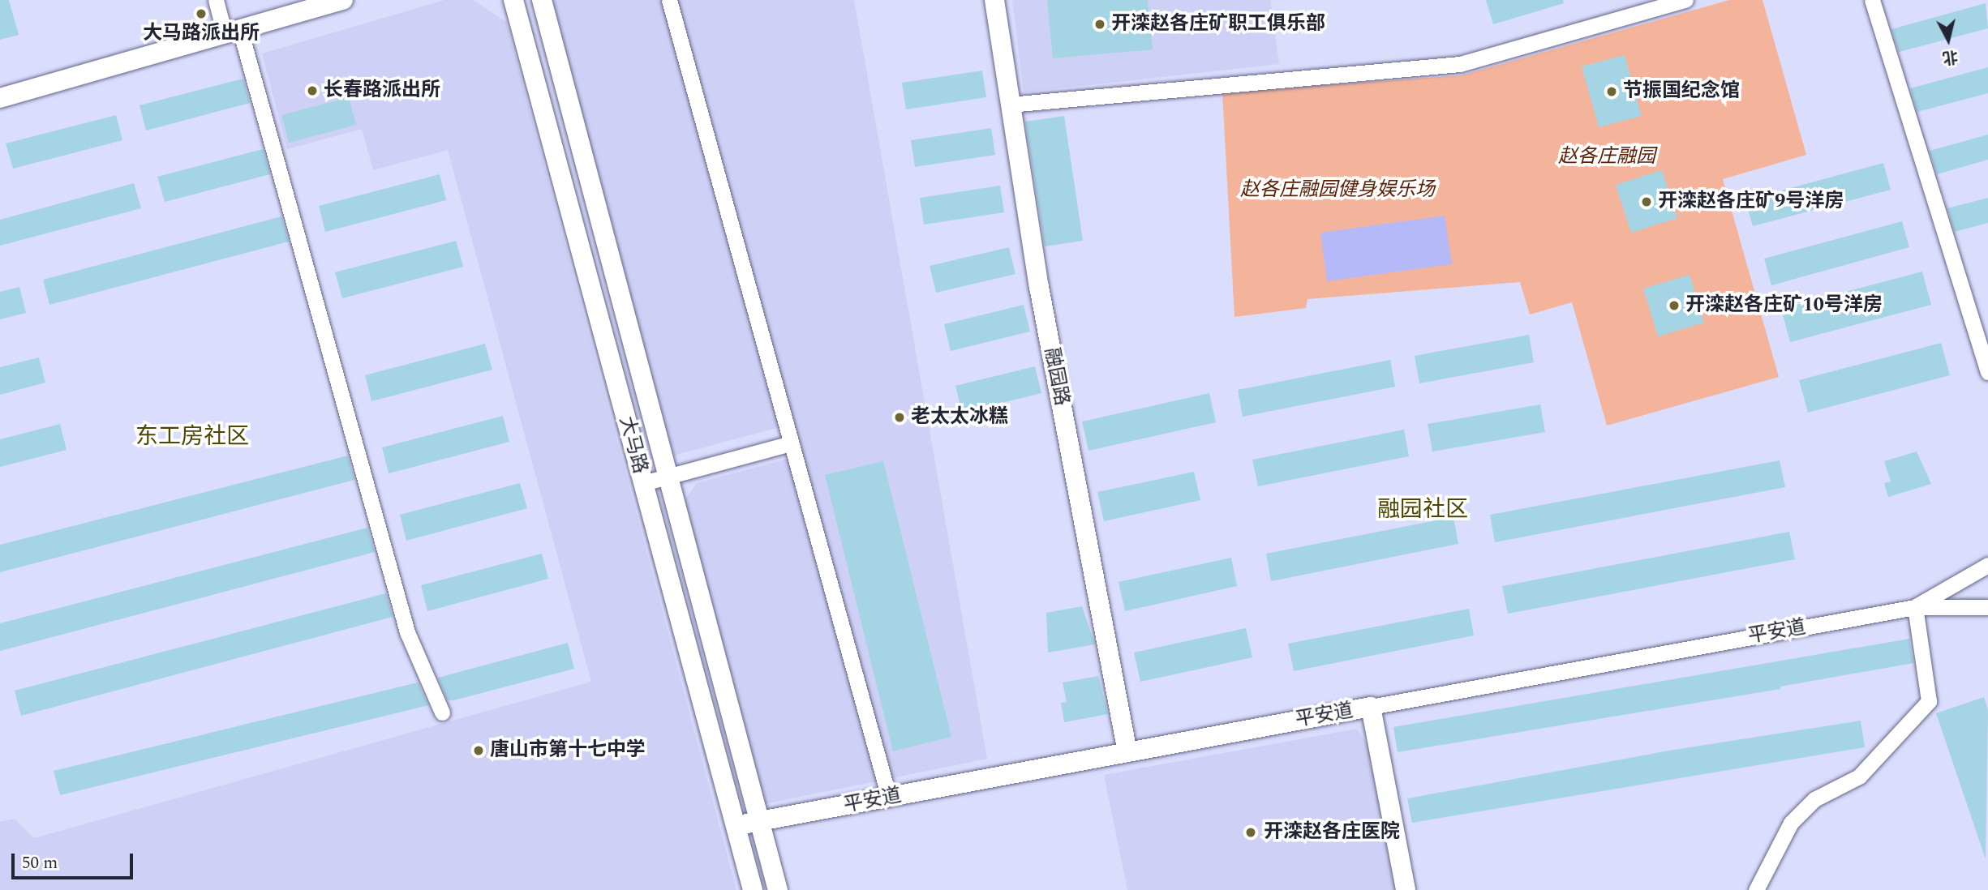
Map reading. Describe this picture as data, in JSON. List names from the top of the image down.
{
  "streets": {
    "street": ["融园路", "大马路", "平安道"]
  },
  "crossings": [
    ["融园路", "平安道"],
    ["大马路", "平安道"]
  ],
  "districts": ["东工房社区", "融园社区"],
  "parks": ["赵各庄融园", "赵各庄融园健身娱乐场"],
  "places": [
    "大马路派出所",
    "开滦赵各庄矿职工俱乐部",
    "长春路派出所",
    "节振国纪念馆",
    "开滦赵各庄矿9号洋房",
    "开滦赵各庄矿10号洋房",
    "老太太冰糕",
    "唐山市第十七中学",
    "开滦赵各庄医院"
  ],
  "scale_bar": "50 m",
  "north": "bottom"
}
